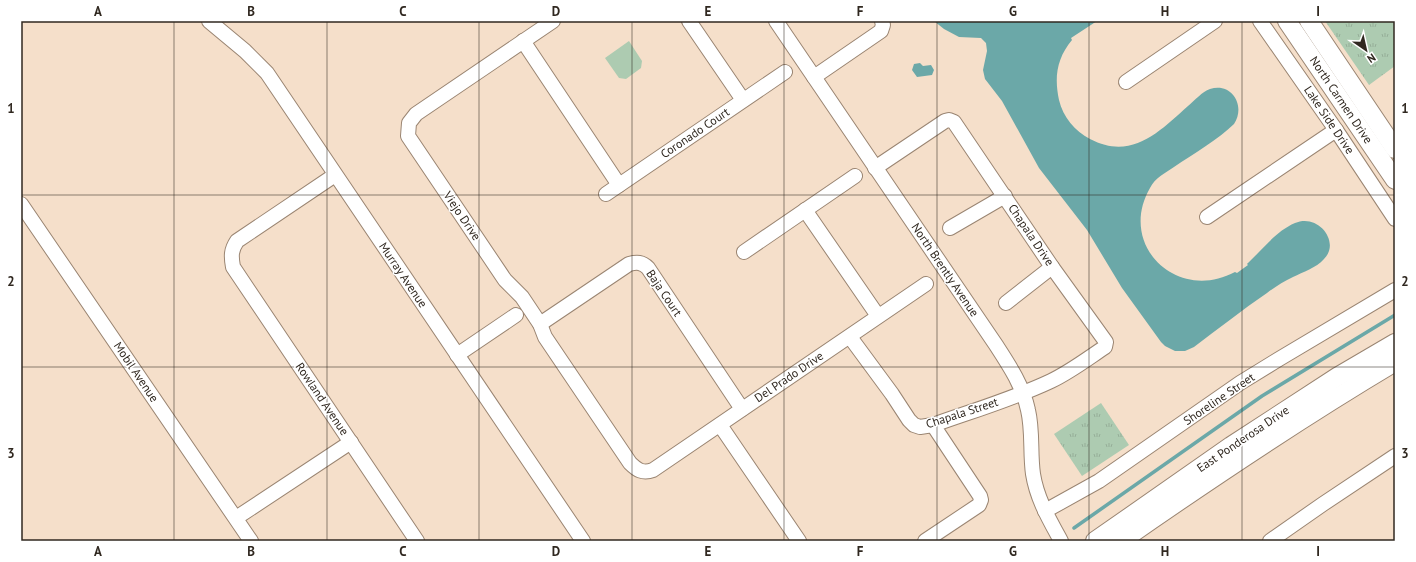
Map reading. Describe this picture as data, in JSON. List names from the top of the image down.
{
  "streets": {
    "main road": ["North Carmen Drive", "East Ponderosa Drive"],
    "street": [
      "Lake Side Drive",
      "Coronado Court",
      "Viejo Drive",
      "Chapala Drive",
      "North Brently Avenue",
      "Murray Avenue",
      "Baja Court",
      "Mobil Avenue",
      "Del Prado Drive",
      "Rowland Avenue",
      "Shoreline Street",
      "Chapala Street"
    ]
  },
  "crossings": [
    ["Viejo Drive", "Baja Court"],
    ["Viejo Drive", "Del Prado Drive"],
    ["Chapala Drive", "North Brently Avenue"],
    ["Chapala Drive", "Chapala Street"],
    ["North Brently Avenue", "Shoreline Street"],
    ["North Brently Avenue", "Chapala Street"],
    ["Murray Avenue", "Rowland Avenue"],
    ["Baja Court", "Del Prado Drive"],
    ["Del Prado Drive", "Chapala Street"]
  ],
  "north": "bottom right",
  "grid": {
    "columns": [
      "A",
      "B",
      "C",
      "D",
      "E",
      "F",
      "G",
      "H",
      "I"
    ],
    "rows": ["1", "2", "3"]
  }
}
